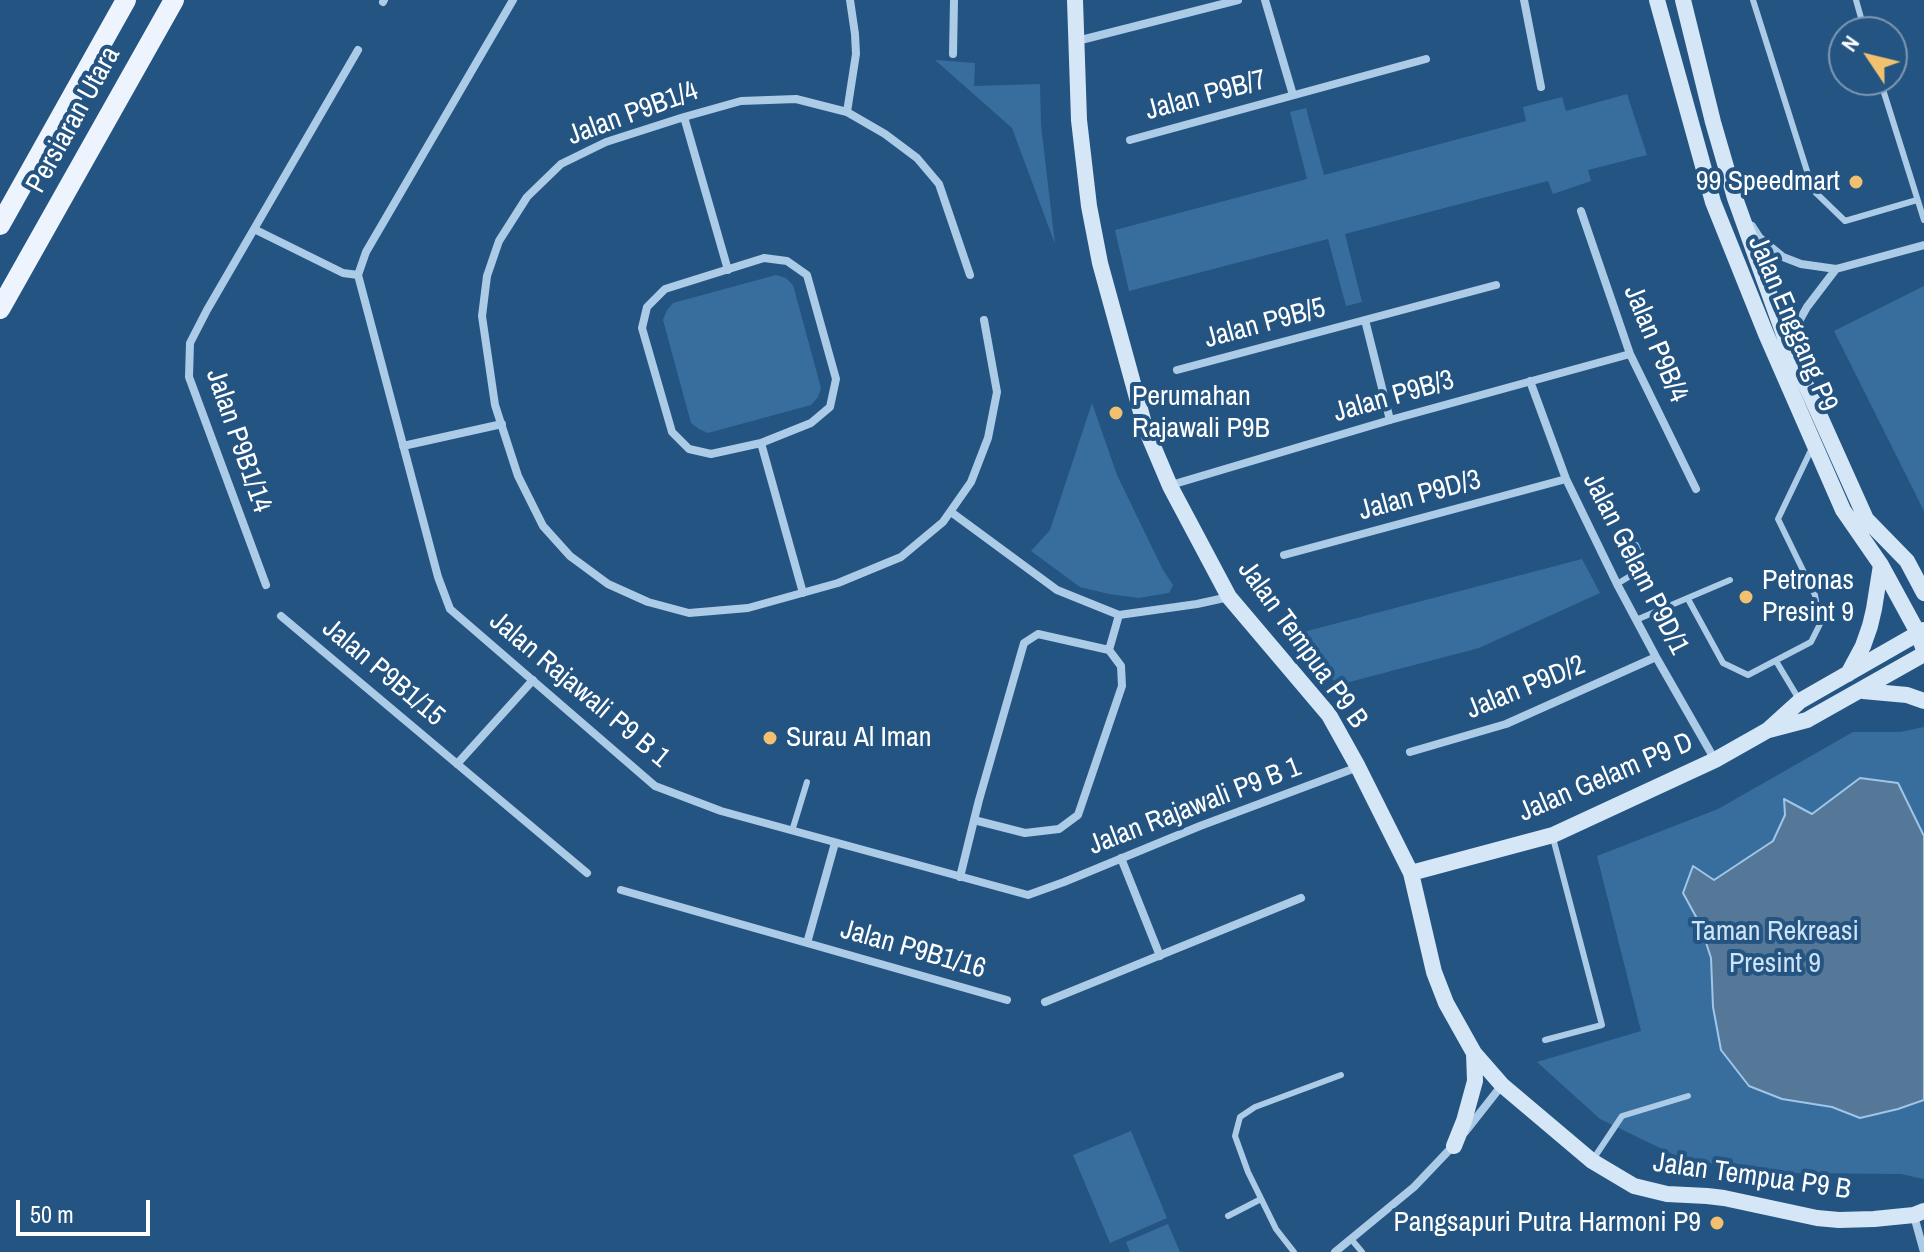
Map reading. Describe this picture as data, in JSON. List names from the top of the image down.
{
  "streets": {
    "main road": ["Persiaran Utara"],
    "street": [
      "Jalan P9B/7",
      "Jalan P9B1/4",
      "Jalan P9B/5",
      "Jalan Enggang P9",
      "Jalan P9B/4",
      "Jalan P9B/3",
      "Jalan P9B1/14",
      "Jalan P9D/3",
      "Jalan Gelam P9D/1",
      "Jalan Tempua P9 B",
      "Jalan P9B1/15",
      "Jalan P9D/2",
      "Jalan Rajawali P9 B 1",
      "Jalan Gelam P9 D",
      "Jalan P9B1/16"
    ]
  },
  "crossings": [
    ["Jalan P9B/5", "Jalan P9B/3"],
    ["Jalan Enggang P9", "Jalan Gelam P9 D"],
    ["Jalan P9B/4", "Jalan P9B/3"],
    ["Jalan P9B/3", "Jalan Gelam P9D/1"],
    ["Jalan P9B/3", "Jalan Tempua P9 B"],
    ["Jalan P9D/3", "Jalan Gelam P9D/1"],
    ["Jalan Gelam P9D/1", "Jalan P9D/2"],
    ["Jalan Gelam P9D/1", "Jalan Gelam P9 D"],
    ["Jalan Tempua P9 B", "Jalan Rajawali P9 B 1"],
    ["Jalan Tempua P9 B", "Jalan Gelam P9 D"],
    ["Jalan P9B1/15", "Jalan Rajawali P9 B 1"],
    ["Jalan Rajawali P9 B 1", "Jalan P9B1/16"]
  ],
  "parks": ["Taman Rekreasi Presint 9"],
  "places": [
    "99 Speedmart",
    "Perumahan Rajawali P9B",
    "Petronas Presint 9",
    "Surau Al Iman",
    "Pangsapuri Putra Harmoni P9"
  ],
  "scale_bar": "50 m",
  "north": "top left"
}
